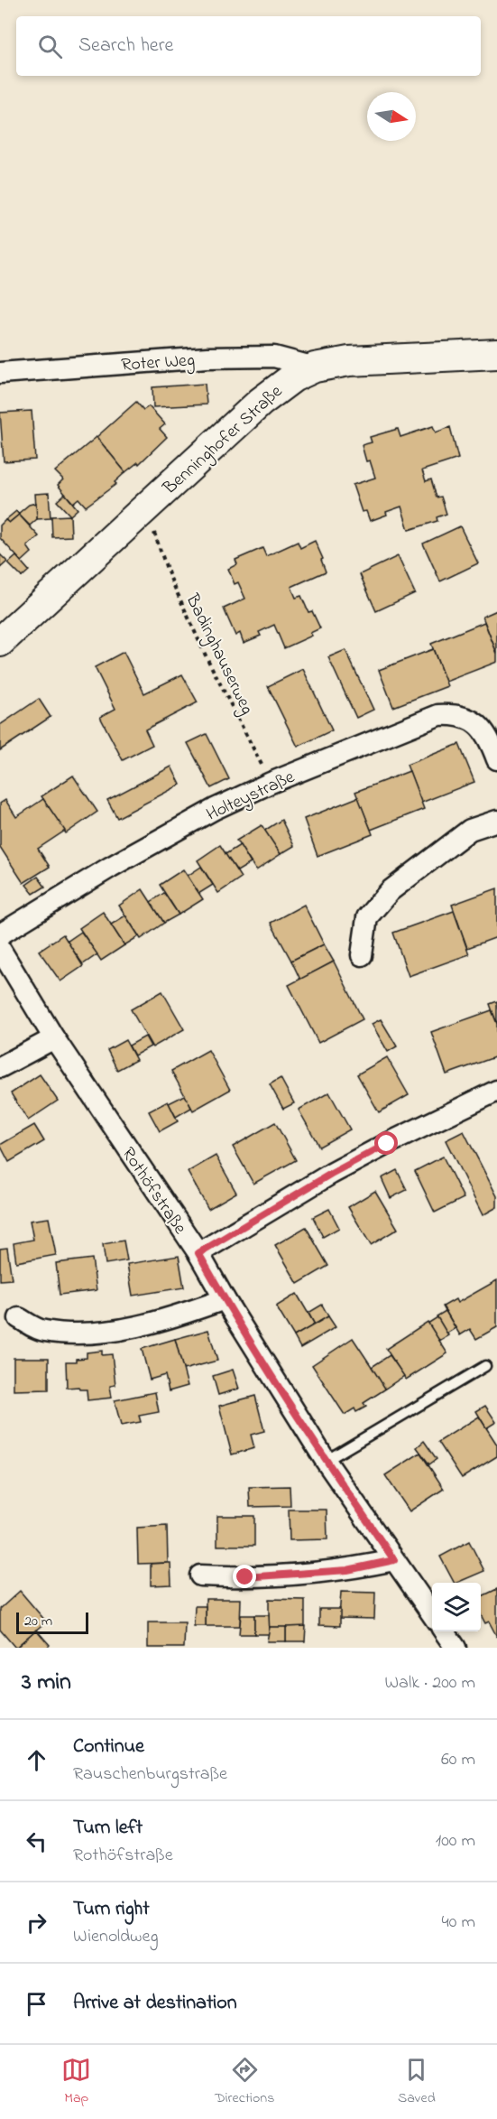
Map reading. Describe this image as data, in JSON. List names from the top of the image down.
{
  "streets": {
    "main road": ["Benninghofer Straße"],
    "street": ["Roter Weg", "Holteystraße", "Rothöfstraße"],
    "path": ["Badinghauserweg"]
  },
  "crossings": [
    ["Roter Weg", "Benninghofer Straße"],
    ["Badinghauserweg", "Holteystraße"]
  ],
  "scale_bar": "20 m",
  "north": "right",
  "page": {
    "search": "Search here",
    "scale": "20 m",
    "heading": ["3 min", "Walk · 200 m"],
    "list": [
      ["Continue", "Rauschenburgstraße", "60 m"],
      ["Turn left", "Rothöfstraße", "100 m"],
      ["Turn right", "Wienoldweg", "40 m"],
      "Arrive at destination"
    ],
    "nav": ["Map", "Directions", "Saved"]
  }
}
